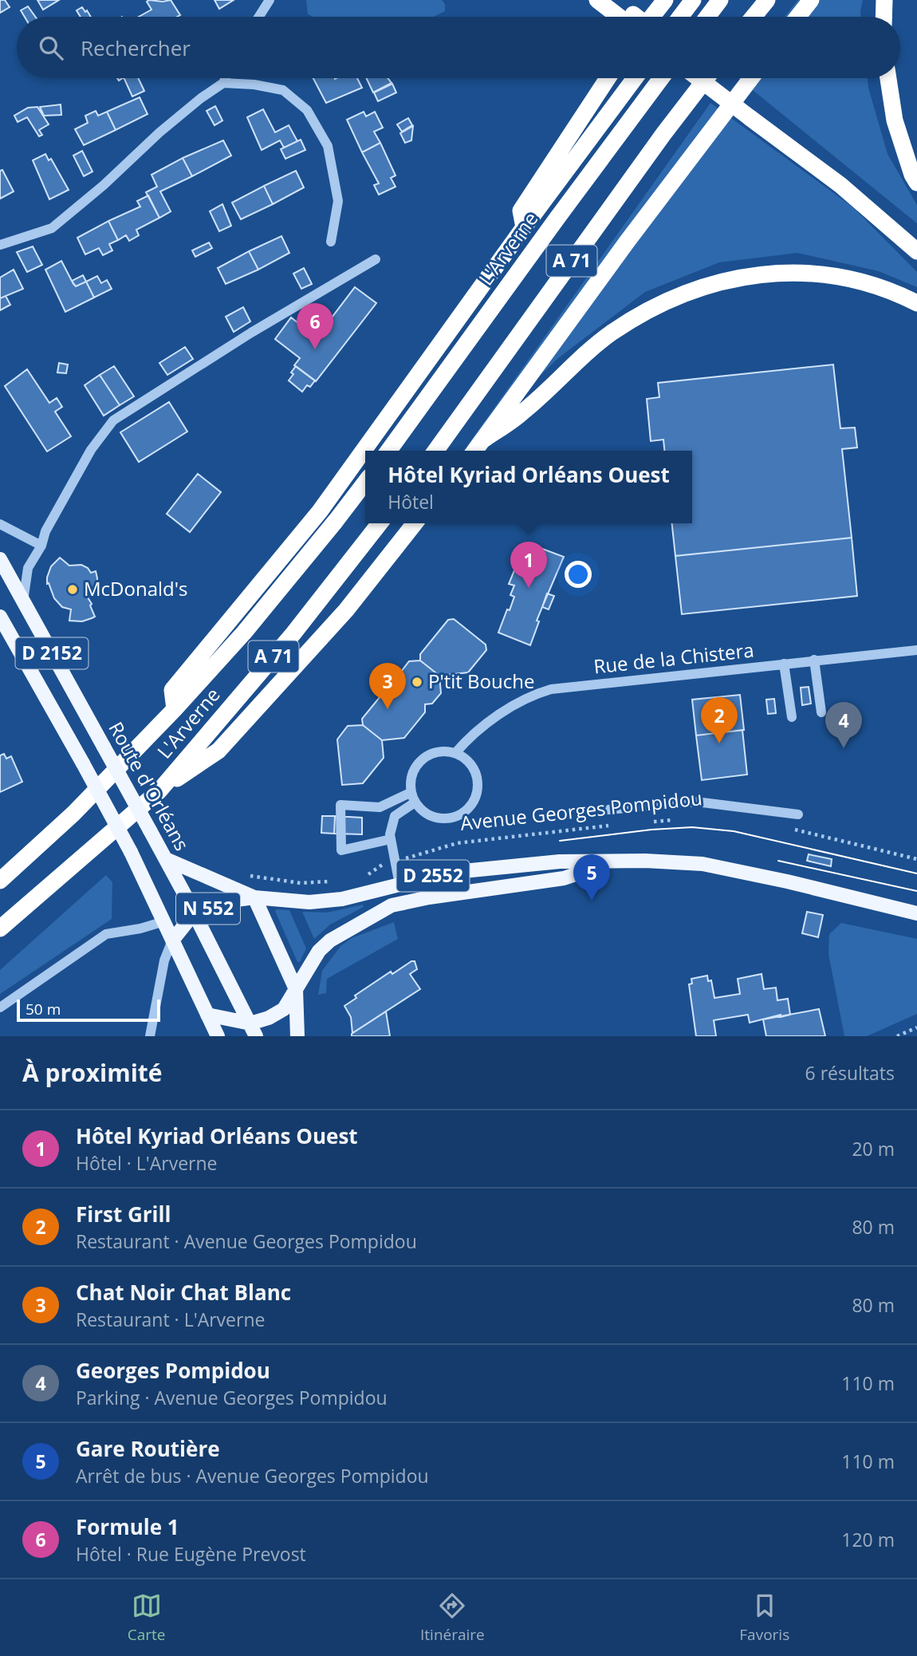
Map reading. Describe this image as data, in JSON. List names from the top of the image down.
{
  "streets": {
    "highway": ["L'Arverne", "A 71"],
    "main road": [
      "D 2152",
      "Route d'Orléans",
      "D 2552",
      "N 552"
    ],
    "street": ["Rue de la Chistera"],
    "path": ["Avenue Georges Pompidou"]
  },
  "crossings": [
    ["D 2152", "N 552"],
    ["Route d'Orléans", "N 552"],
    ["D 2552", "N 552"]
  ],
  "places": ["McDonald's", "P'tit Bouche"],
  "scale_bar": "50 m",
  "page": {
    "search": "Rechercher",
    "pins": [
      "6",
      "1",
      "3",
      "2",
      "4",
      "5"
    ],
    "popup": ["Hôtel Kyriad Orléans Ouest", "Hôtel"],
    "scale": "50 m",
    "heading": ["À proximité", "6 résultats"],
    "list": [
      {
        "mark": "1",
        "name": "Hôtel Kyriad Orléans Ouest",
        "note": "Hôtel · L'Arverne",
        "value": "20 m"
      },
      {
        "mark": "2",
        "name": "First Grill",
        "note": "Restaurant · Avenue Georges Pompidou",
        "value": "80 m"
      },
      {
        "mark": "3",
        "name": "Chat Noir Chat Blanc",
        "note": "Restaurant · L'Arverne",
        "value": "80 m"
      },
      {
        "mark": "4",
        "name": "Georges Pompidou",
        "note": "Parking · Avenue Georges Pompidou",
        "value": "110 m"
      },
      {
        "mark": "5",
        "name": "Gare Routière",
        "note": "Arrêt de bus · Avenue Georges Pompidou",
        "value": "110 m"
      },
      {
        "mark": "6",
        "name": "Formule 1",
        "note": "Hôtel · Rue Eugène Prevost",
        "value": "120 m"
      }
    ],
    "nav": ["Carte", "Itinéraire", "Favoris"]
  }
}
